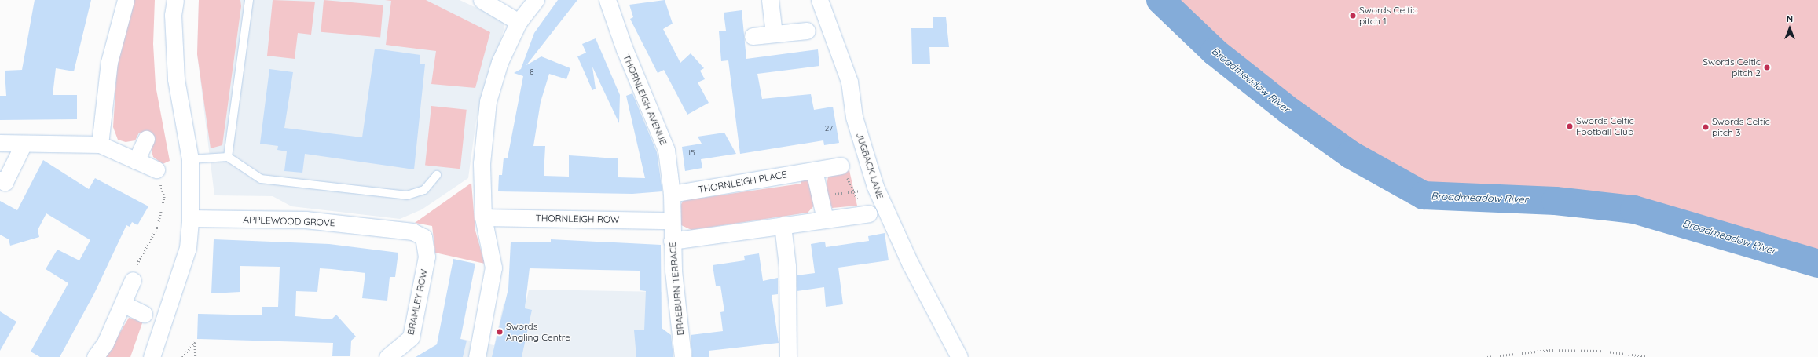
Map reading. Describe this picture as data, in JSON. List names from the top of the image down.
{
  "streets": {
    "street": [
      "THORNLEIGH AVENUE",
      "JUGBACK LANE",
      "THORNLEIGH PLACE",
      "THORNLEIGH ROW",
      "APPLEWOOD GROVE",
      "BRAEBURN TERRACE",
      "BRAMLEY ROW"
    ]
  },
  "crossings": [
    ["THORNLEIGH AVENUE", "THORNLEIGH PLACE"],
    ["THORNLEIGH AVENUE", "THORNLEIGH ROW"],
    ["THORNLEIGH AVENUE", "BRAEBURN TERRACE"],
    ["THORNLEIGH ROW", "BRAEBURN TERRACE"],
    ["APPLEWOOD GROVE", "BRAMLEY ROW"]
  ],
  "water": ["Broadmeadow River"],
  "places": [
    "Swords Celtic pitch 1",
    "Swords Celtic pitch 2",
    "Swords Celtic Football Club",
    "Swords Celtic pitch 3",
    "Swords Angling Centre"
  ],
  "house_numbers": ["8", "27", "15"],
  "north": "top"
}
